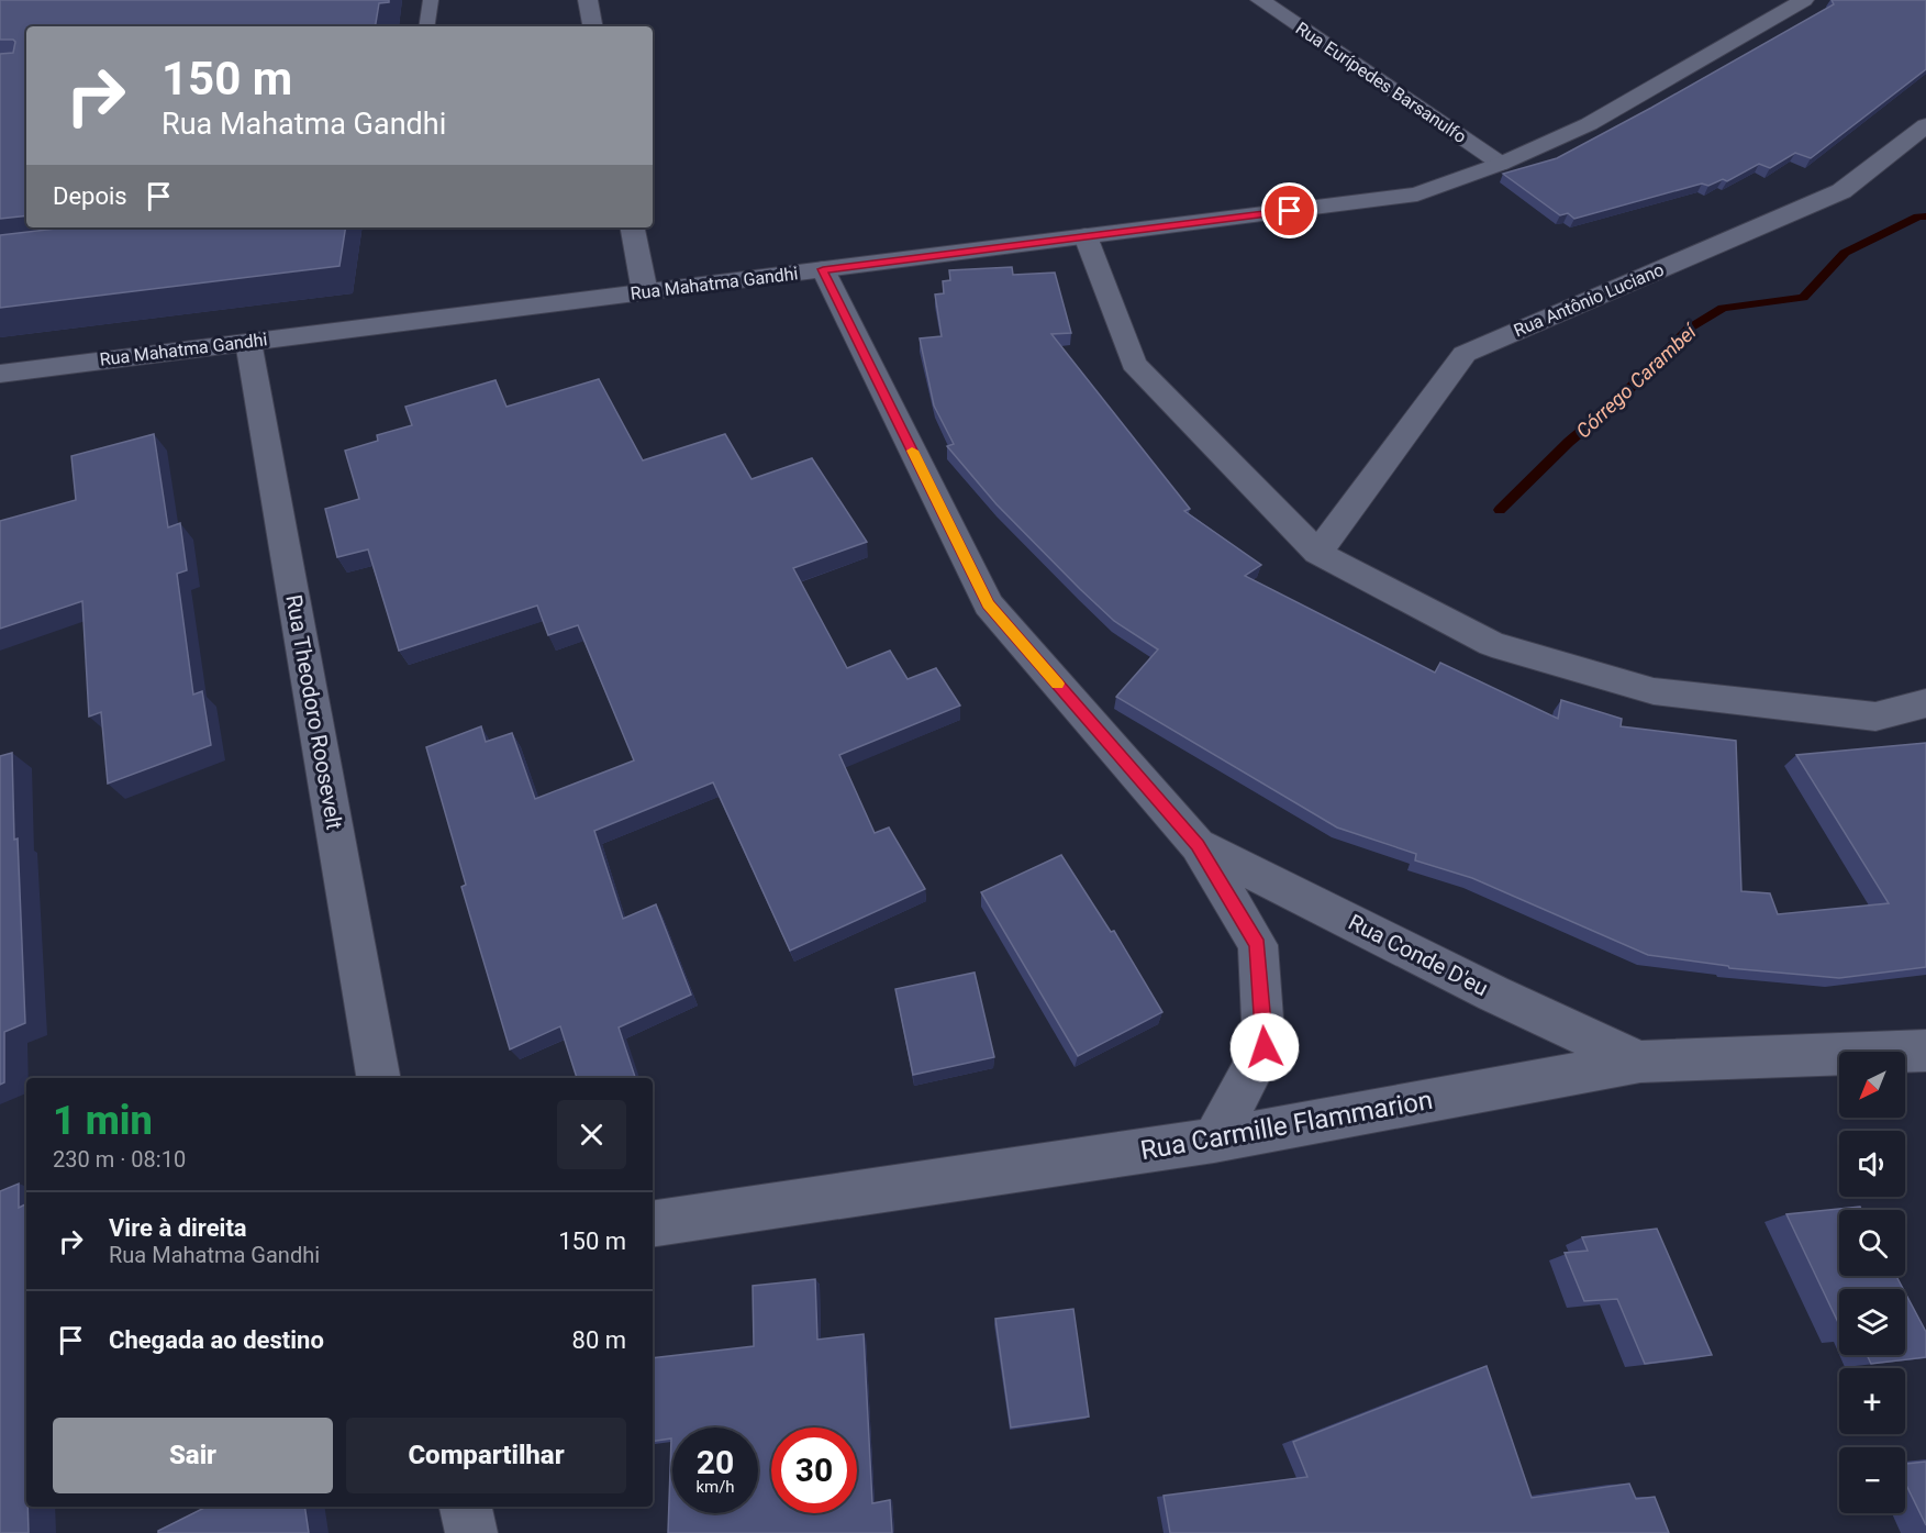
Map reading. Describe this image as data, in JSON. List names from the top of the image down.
{
  "streets": {
    "street": [
      "Rua Eurípedes Barsanulfo",
      "Rua Mahatma Gandhi",
      "Rua Antônio Luciano",
      "Rua Theodoro Roosevelt",
      "Rua Conde D'eu",
      "Rua Carmille Flammarion"
    ]
  },
  "crossings": [
    ["Rua Eurípedes Barsanulfo", "Rua Mahatma Gandhi"],
    ["Rua Mahatma Gandhi", "Rua Theodoro Roosevelt"],
    ["Rua Mahatma Gandhi", "Rua Conde D'eu"],
    ["Rua Conde D'eu", "Rua Carmille Flammarion"]
  ],
  "water": ["Córrego Carambeí"],
  "north": "bottom left",
  "page": {
    "turn": ["150 m", "Rua Mahatma Gandhi"],
    "then": "Depois",
    "map_buttons": ["+", "−"],
    "heading": ["1 min", "230 m · 08:10"],
    "list": [
      {
        "name": "Vire à direita",
        "note": "Rua Mahatma Gandhi",
        "value": "150 m"
      },
      {
        "name": "Chegada ao destino",
        "value": "80 m"
      }
    ],
    "buttons": ["Sair", "Compartilhar"],
    "speed": "20 km/h",
    "limit": "30"
  }
}
